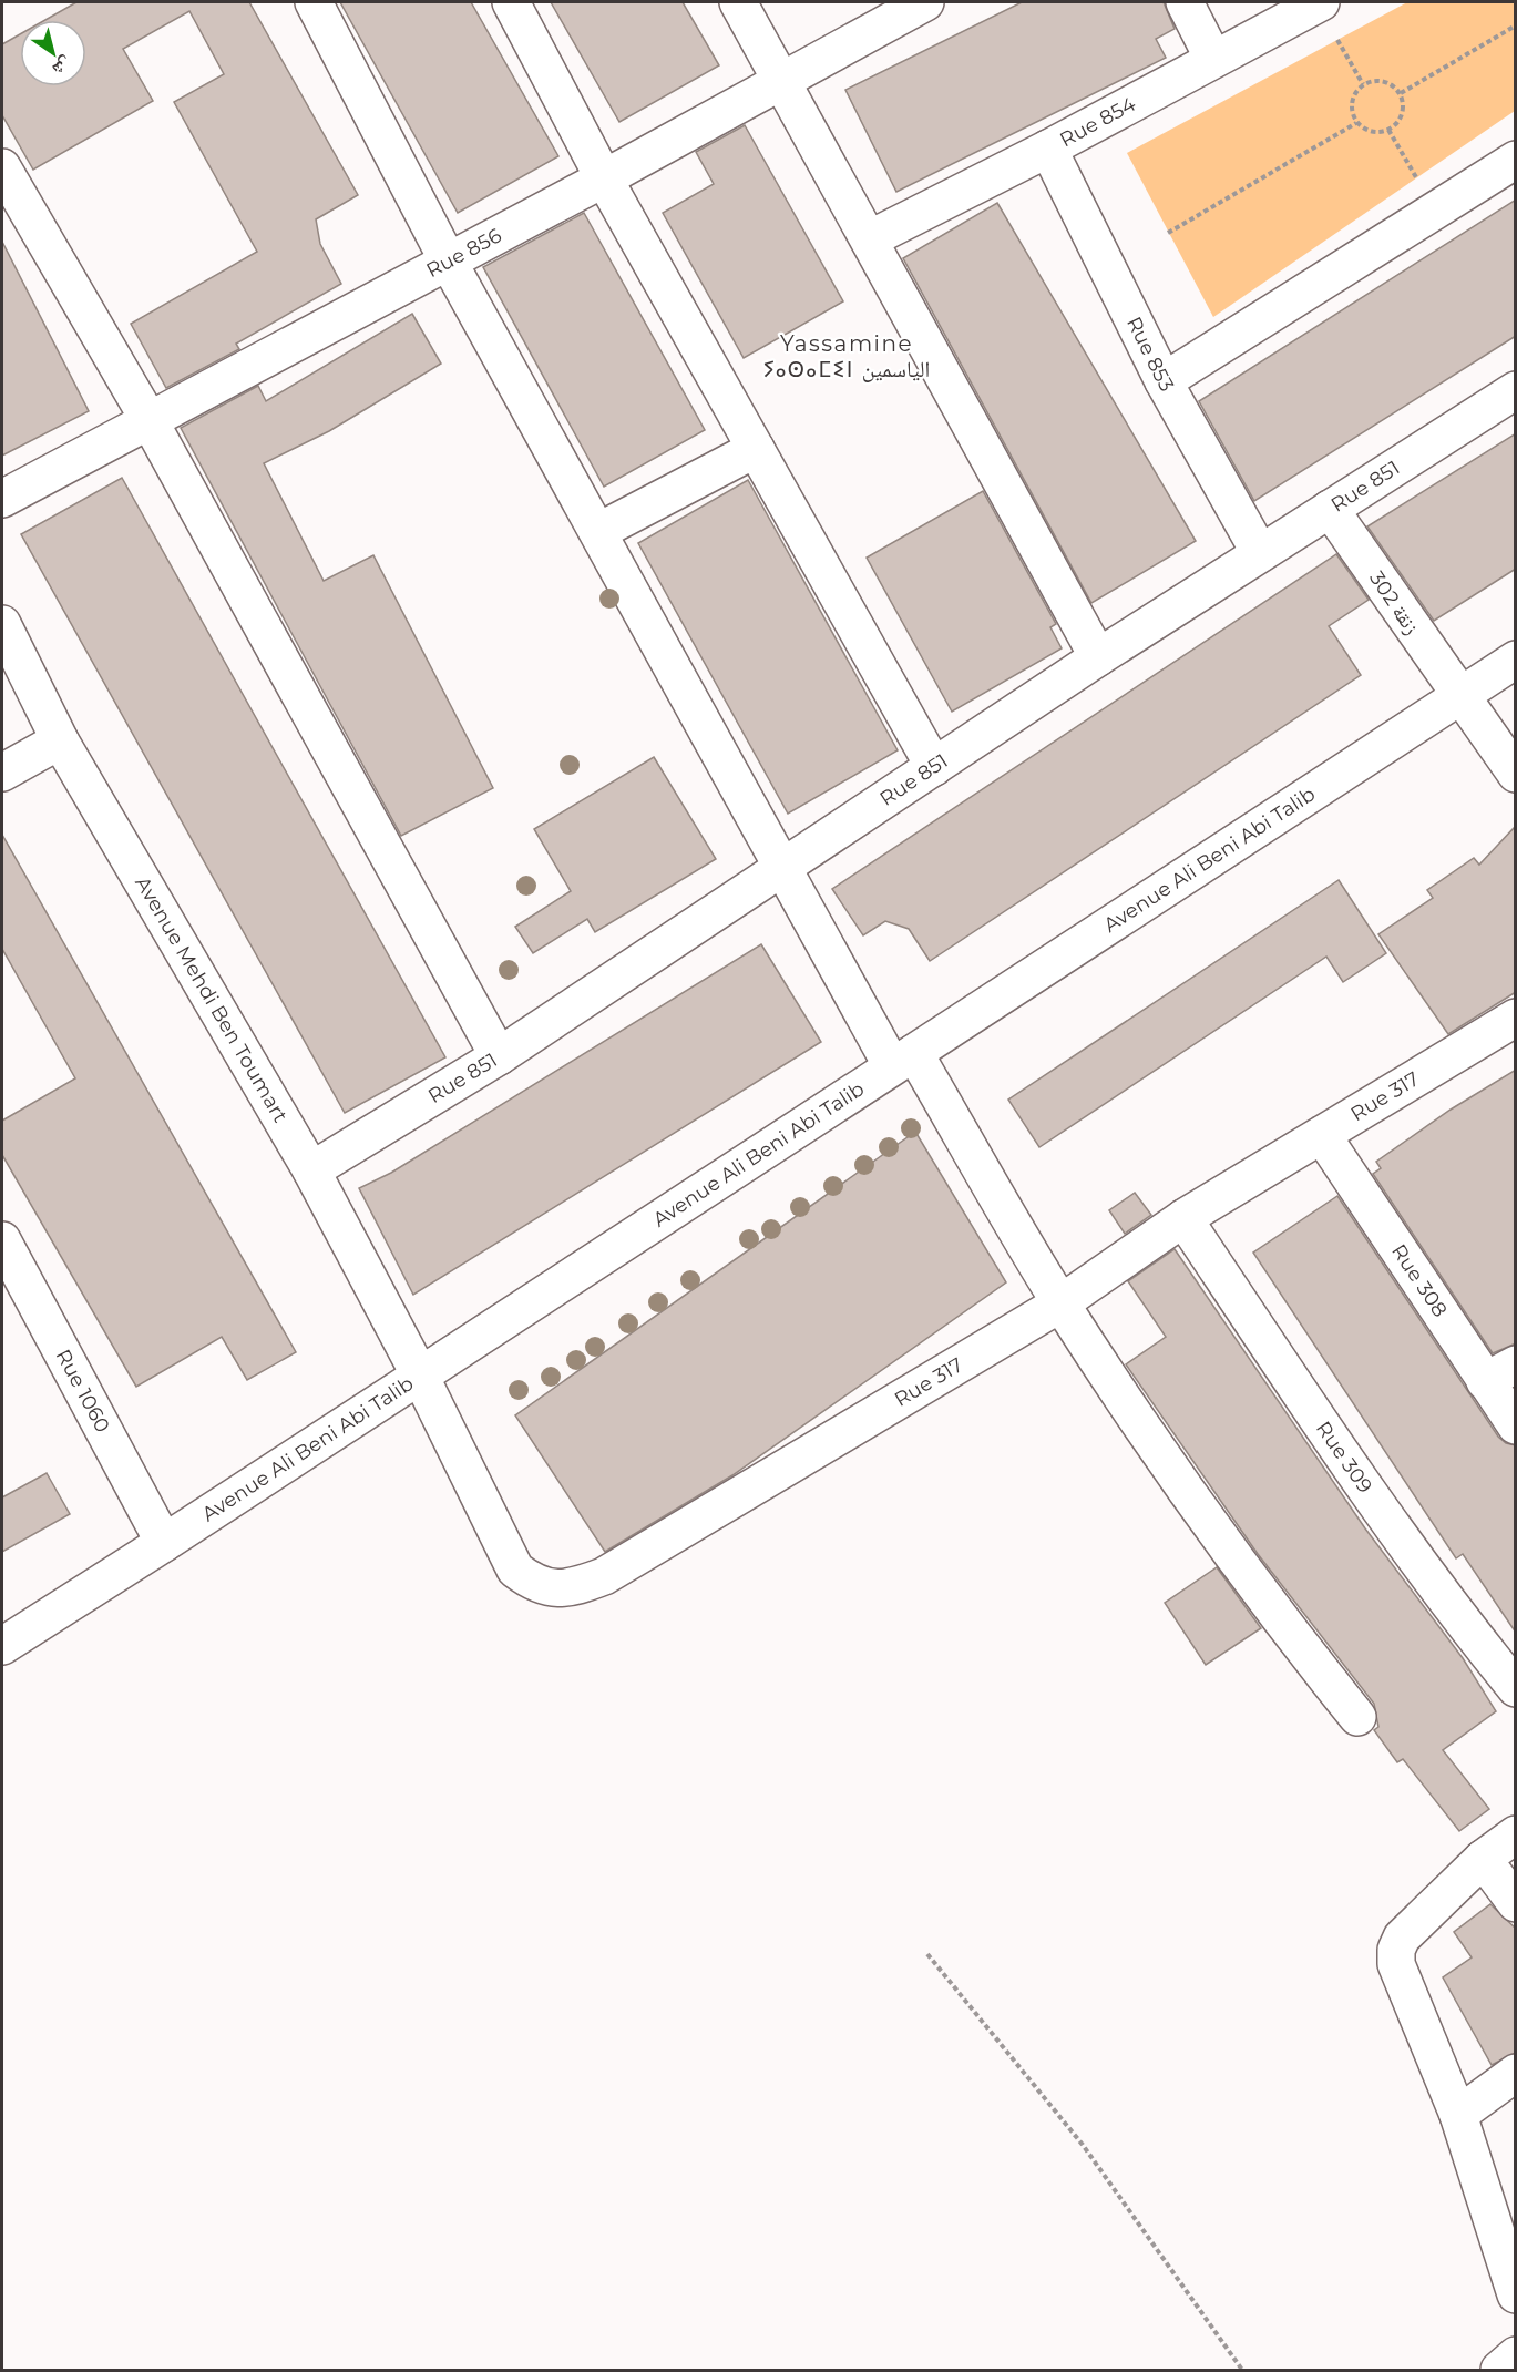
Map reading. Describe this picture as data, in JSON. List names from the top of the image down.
{
  "streets": {
    "street": [
      "Rue 854",
      "Rue 856",
      "Rue 853",
      "Rue 851",
      "زنقة 302",
      "Avenue Ali Beni Abi Talib",
      "Avenue Mehdi Ben Toumart",
      "Rue 317",
      "Rue 308",
      "Rue 1060",
      "Rue 309"
    ]
  },
  "crossings": [
    ["Rue 854", "Rue 853"],
    ["Rue 853", "Rue 851"],
    ["Rue 851", "زنقة 302"],
    ["Rue 851", "Avenue Mehdi Ben Toumart"],
    ["زنقة 302", "Avenue Ali Beni Abi Talib"],
    ["Avenue Ali Beni Abi Talib", "Avenue Mehdi Ben Toumart"],
    ["Avenue Ali Beni Abi Talib", "Rue 317"],
    ["Avenue Ali Beni Abi Talib", "Rue 1060"],
    ["Avenue Mehdi Ben Toumart", "Rue 317"],
    ["Rue 317", "Rue 308"],
    ["Rue 317", "Rue 309"]
  ],
  "districts": ["Yassamine ⵢⴰⵙⴰⵎⵉⵏ الياسمين"],
  "north": "bottom right"
}
